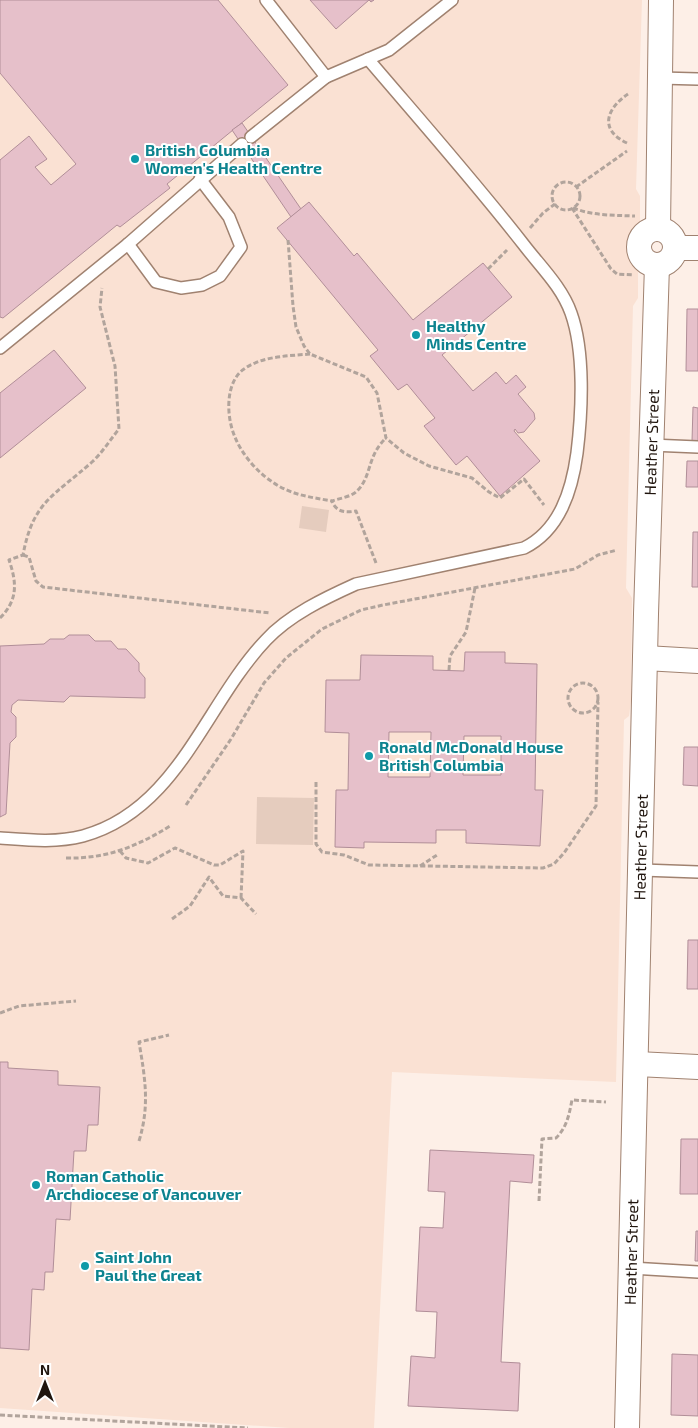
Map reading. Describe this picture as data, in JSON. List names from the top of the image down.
{
  "streets": {
    "street": ["Heather Street"]
  },
  "places": [
    "British Columbia Women's Health Centre",
    "Healthy Minds Centre",
    "Ronald McDonald House British Columbia",
    "Roman Catholic Archdiocese of Vancouver",
    "Saint John Paul the Great"
  ],
  "north": "top"
}
